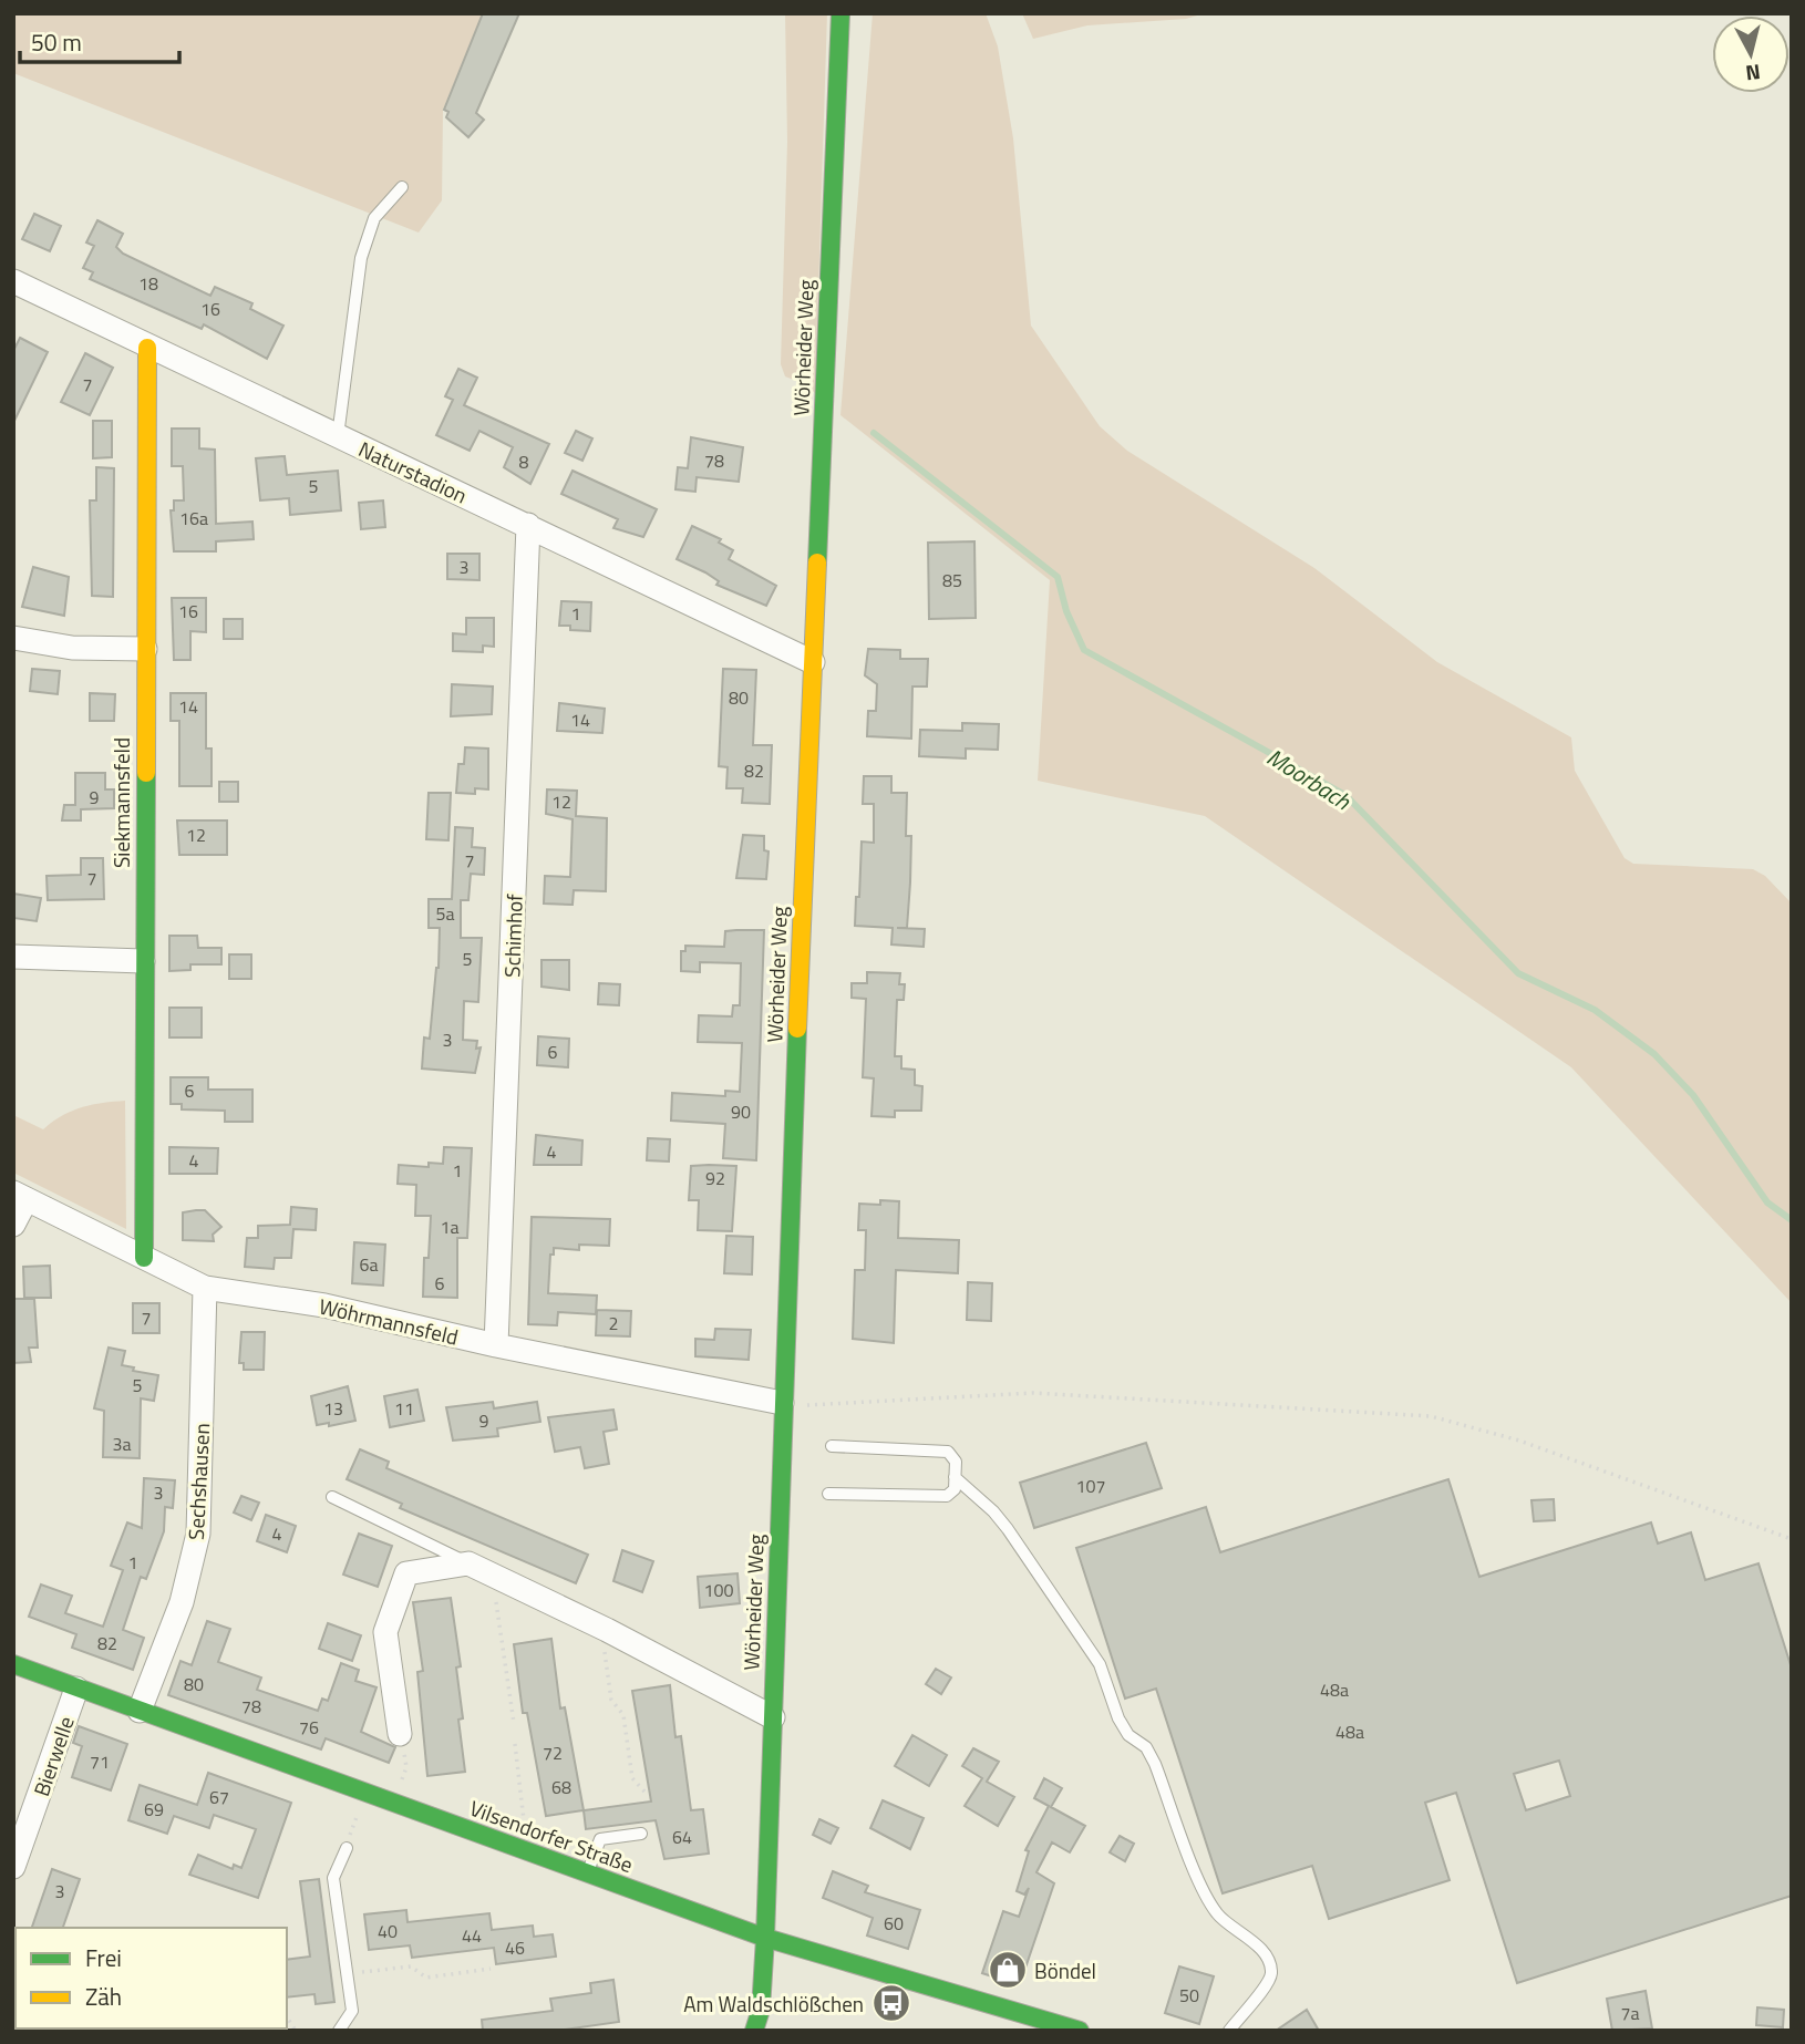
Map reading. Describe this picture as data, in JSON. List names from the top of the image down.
{
  "streets": {
    "street": [
      "Wörheider Weg",
      "Naturstadion",
      "Siekmannsfeld",
      "Schimhof",
      "Wöhrmannsfeld",
      "Sechshausen",
      "Bierwelle",
      "Vilsendorfer Straße"
    ]
  },
  "crossings": [
    ["Wörheider Weg", "Naturstadion"],
    ["Wörheider Weg", "Wöhrmannsfeld"],
    ["Wörheider Weg", "Vilsendorfer Straße"],
    ["Naturstadion", "Siekmannsfeld"],
    ["Naturstadion", "Schimhof"],
    ["Siekmannsfeld", "Wöhrmannsfeld"],
    ["Schimhof", "Wöhrmannsfeld"],
    ["Wöhrmannsfeld", "Sechshausen"],
    ["Sechshausen", "Vilsendorfer Straße"],
    ["Bierwelle", "Vilsendorfer Straße"]
  ],
  "water": ["Moorbach"],
  "places": {
    "shop": ["Böndel"],
    "bus stop": ["Am Waldschlößchen"]
  },
  "house_numbers": [
    "18",
    "16",
    "7",
    "78",
    "8",
    "5",
    "16a",
    "3",
    "85",
    "16",
    "1",
    "80",
    "14",
    "14",
    "82",
    "9",
    "12",
    "12",
    "7",
    "7",
    "5a",
    "5",
    "3",
    "6",
    "6",
    "90",
    "4",
    "4",
    "1",
    "92",
    "1a",
    "6a",
    "6",
    "7",
    "2",
    "5",
    "13",
    "11",
    "9",
    "3a",
    "107",
    "3",
    "4",
    "1",
    "100",
    "82",
    "80",
    "48a",
    "78",
    "76",
    "48a",
    "72",
    "71",
    "68",
    "67",
    "69",
    "64",
    "3",
    "60",
    "40",
    "44",
    "46",
    "50",
    "7a"
  ],
  "legend": ["Frei", "Zäh"],
  "scale_bar": "50 m",
  "north": "bottom"
}
